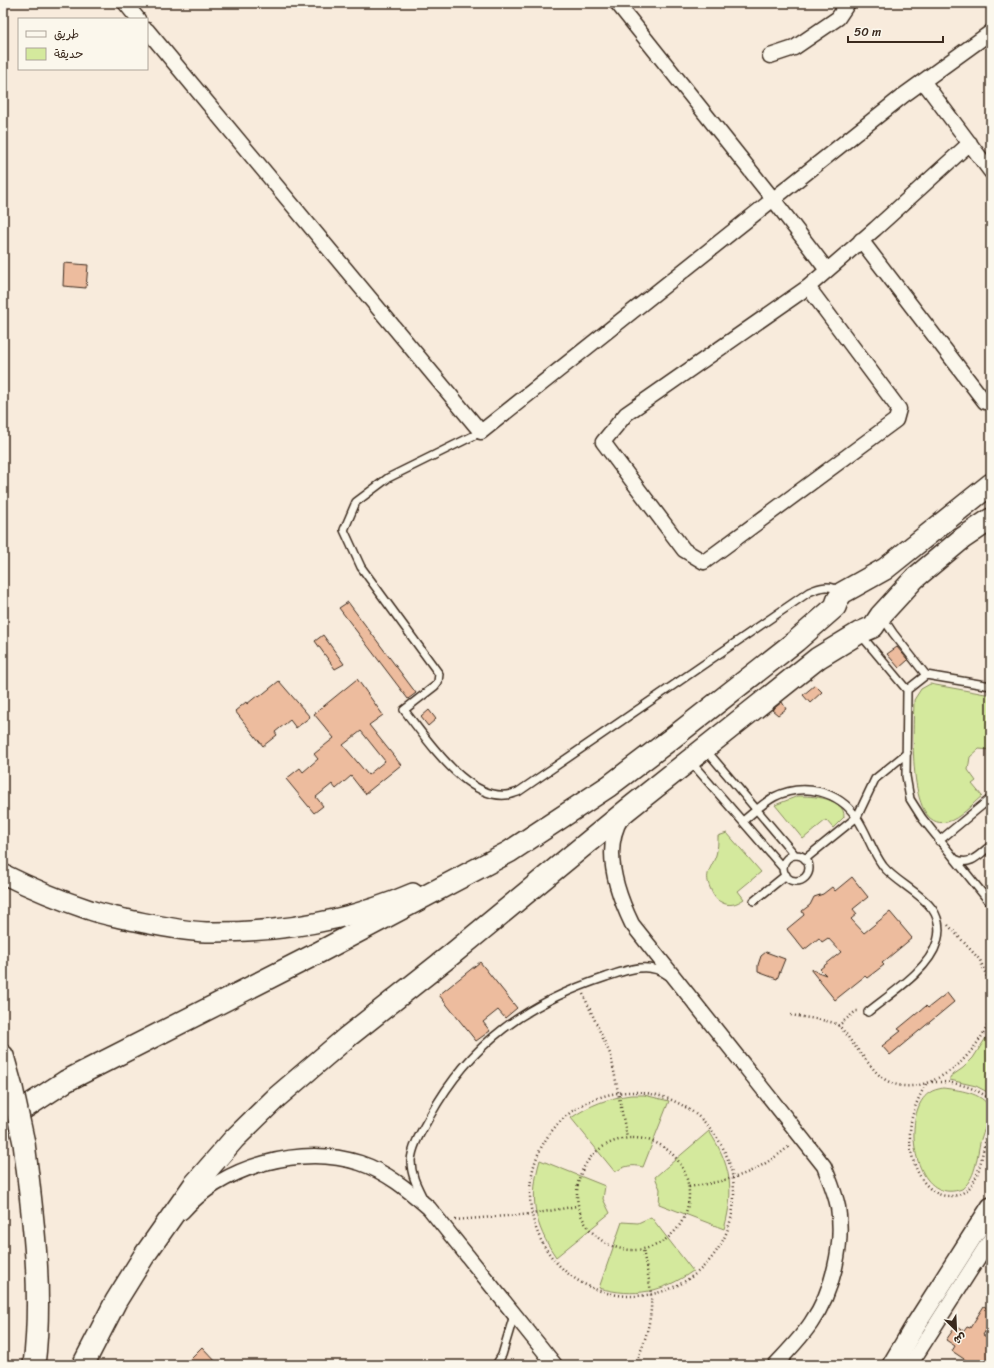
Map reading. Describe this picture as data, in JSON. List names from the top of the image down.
{
  "legend": ["طريق", "حديقة"],
  "scale_bar": "50 m",
  "north": "bottom right"
}
